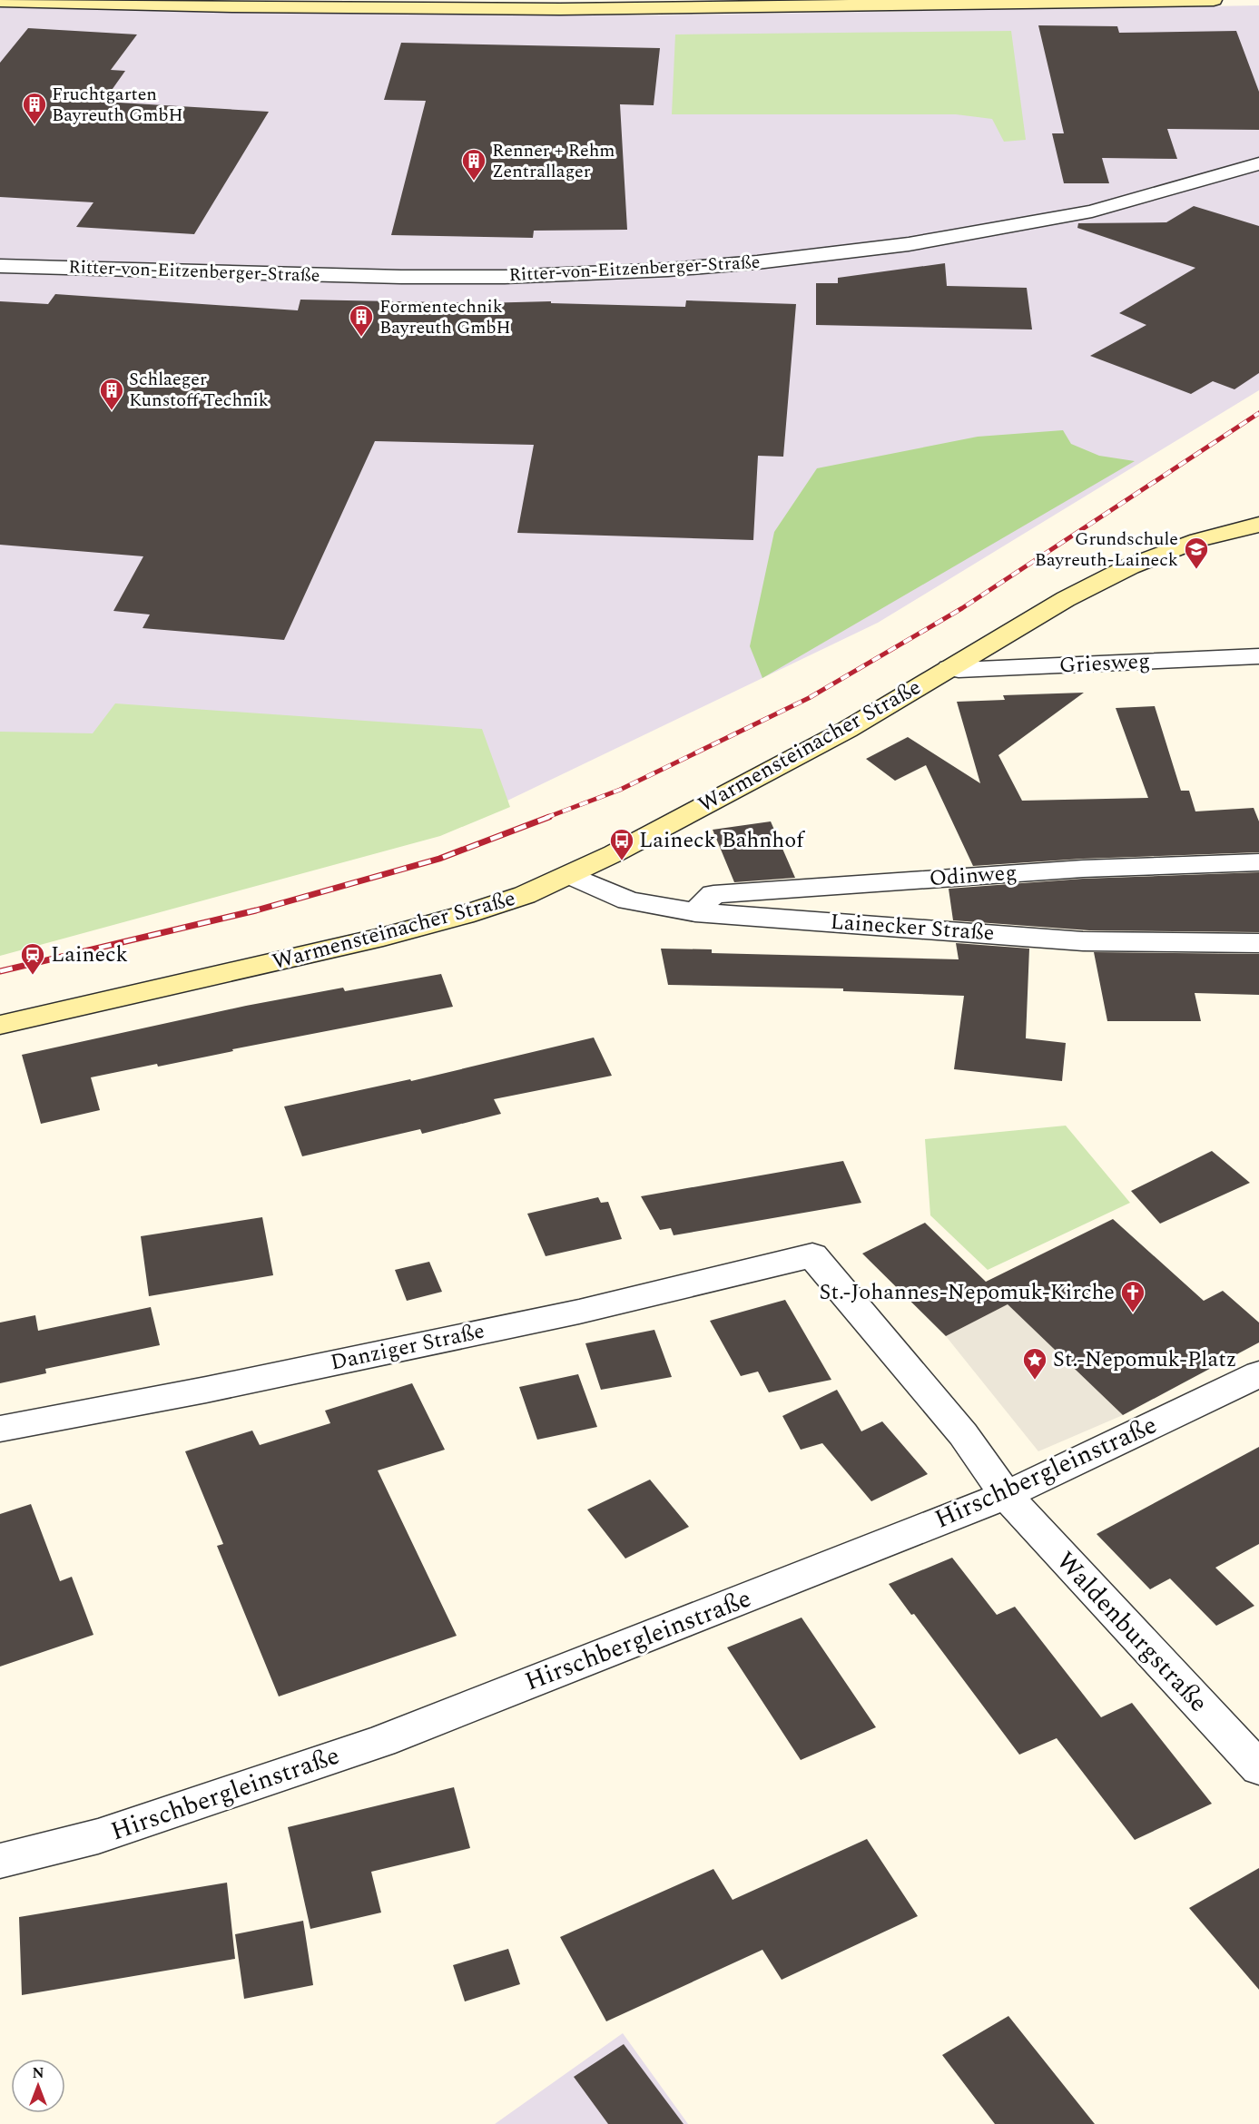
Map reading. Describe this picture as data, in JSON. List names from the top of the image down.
{
  "streets": {
    "main road": ["Warmensteinacher Straße"],
    "street": [
      "Ritter-von-Eitzenberger-Straße",
      "Griesweg",
      "Odinweg",
      "Lainecker Straße",
      "Danziger Straße",
      "Hirschbergleinstraße",
      "Waldenburgstraße"
    ]
  },
  "crossings": [
    ["Griesweg", "Warmensteinacher Straße"],
    ["Warmensteinacher Straße", "Lainecker Straße"],
    ["Odinweg", "Lainecker Straße"],
    ["Danziger Straße", "Hirschbergleinstraße"],
    ["Danziger Straße", "Waldenburgstraße"],
    ["Hirschbergleinstraße", "Waldenburgstraße"]
  ],
  "places": {
    "building": [
      "Fruchtgarten Bayreuth GmbH",
      "Renner + Rehm Zentrallager",
      "Formentechnik Bayreuth GmbH",
      "Schlaeger Kunstoff Technik"
    ],
    "school or university": ["Grundschule Bayreuth-Laineck"],
    "bus stop": ["Laineck Bahnhof"],
    "station": ["Laineck"],
    "church": ["St.-Johannes-Nepomuk-Kirche"],
    "place": ["St.-Nepomuk-Platz"]
  },
  "north": "top"
}
